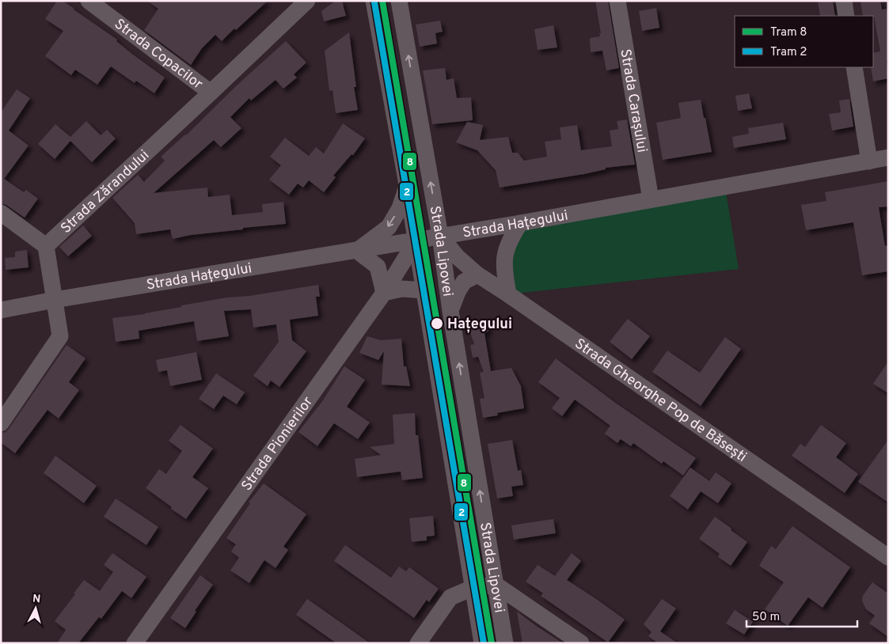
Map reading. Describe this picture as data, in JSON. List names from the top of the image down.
{
  "streets": {
    "street": [
      "Strada Copacilor",
      "Strada Carașului",
      "Strada Zărandului",
      "Strada Hațegului",
      "Strada Lipovei",
      "Strada Gheorghe Pop de Băsești",
      "Strada Pionierilor"
    ]
  },
  "crossings": [
    ["Strada Copacilor", "Strada Zărandului"],
    ["Strada Carașului", "Strada Hațegului"],
    ["Strada Hațegului", "Strada Lipovei"],
    ["Strada Hațegului", "Strada Gheorghe Pop de Băsești"],
    ["Strada Hațegului", "Strada Pionierilor"],
    ["Strada Lipovei", "Strada Gheorghe Pop de Băsești"],
    ["Strada Lipovei", "Strada Pionierilor"]
  ],
  "places": ["Hațegului"],
  "lines": ["tram line 8", "tram line 2"],
  "legend": ["Tram 8", "Tram 2"],
  "scale_bar": "50 m",
  "north": "top"
}
